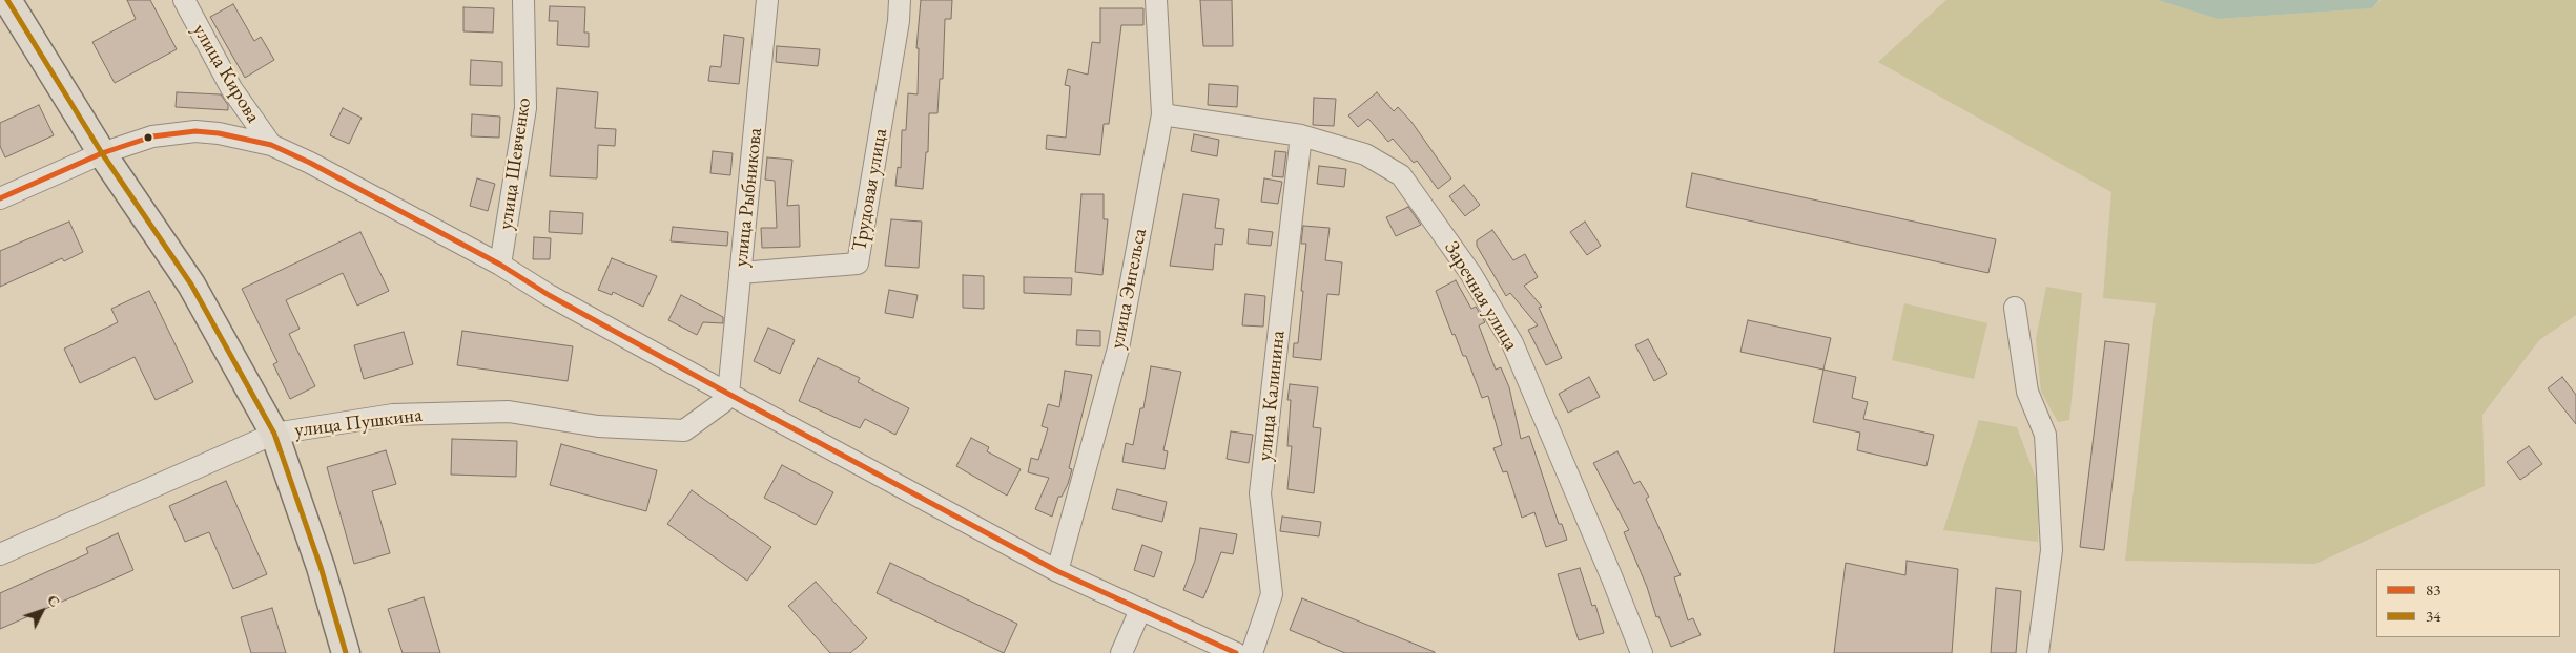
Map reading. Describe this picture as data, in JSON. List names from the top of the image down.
{
  "streets": {
    "street": [
      "улица Кирова",
      "улица Шевченко",
      "Трудовая улица",
      "улица Рыбникова",
      "улица Энгельса",
      "Заречная улица",
      "улица Калинина",
      "улица Пушкина"
    ]
  },
  "crossings": [
    ["Трудовая улица", "улица Рыбникова"],
    ["улица Рыбникова", "улица Пушкина"],
    ["улица Энгельса", "Заречная улица"],
    ["Заречная улица", "улица Калинина"]
  ],
  "lines": ["transit line 34", "transit line 83"],
  "legend": ["83", "34"],
  "north": "top right"
}
